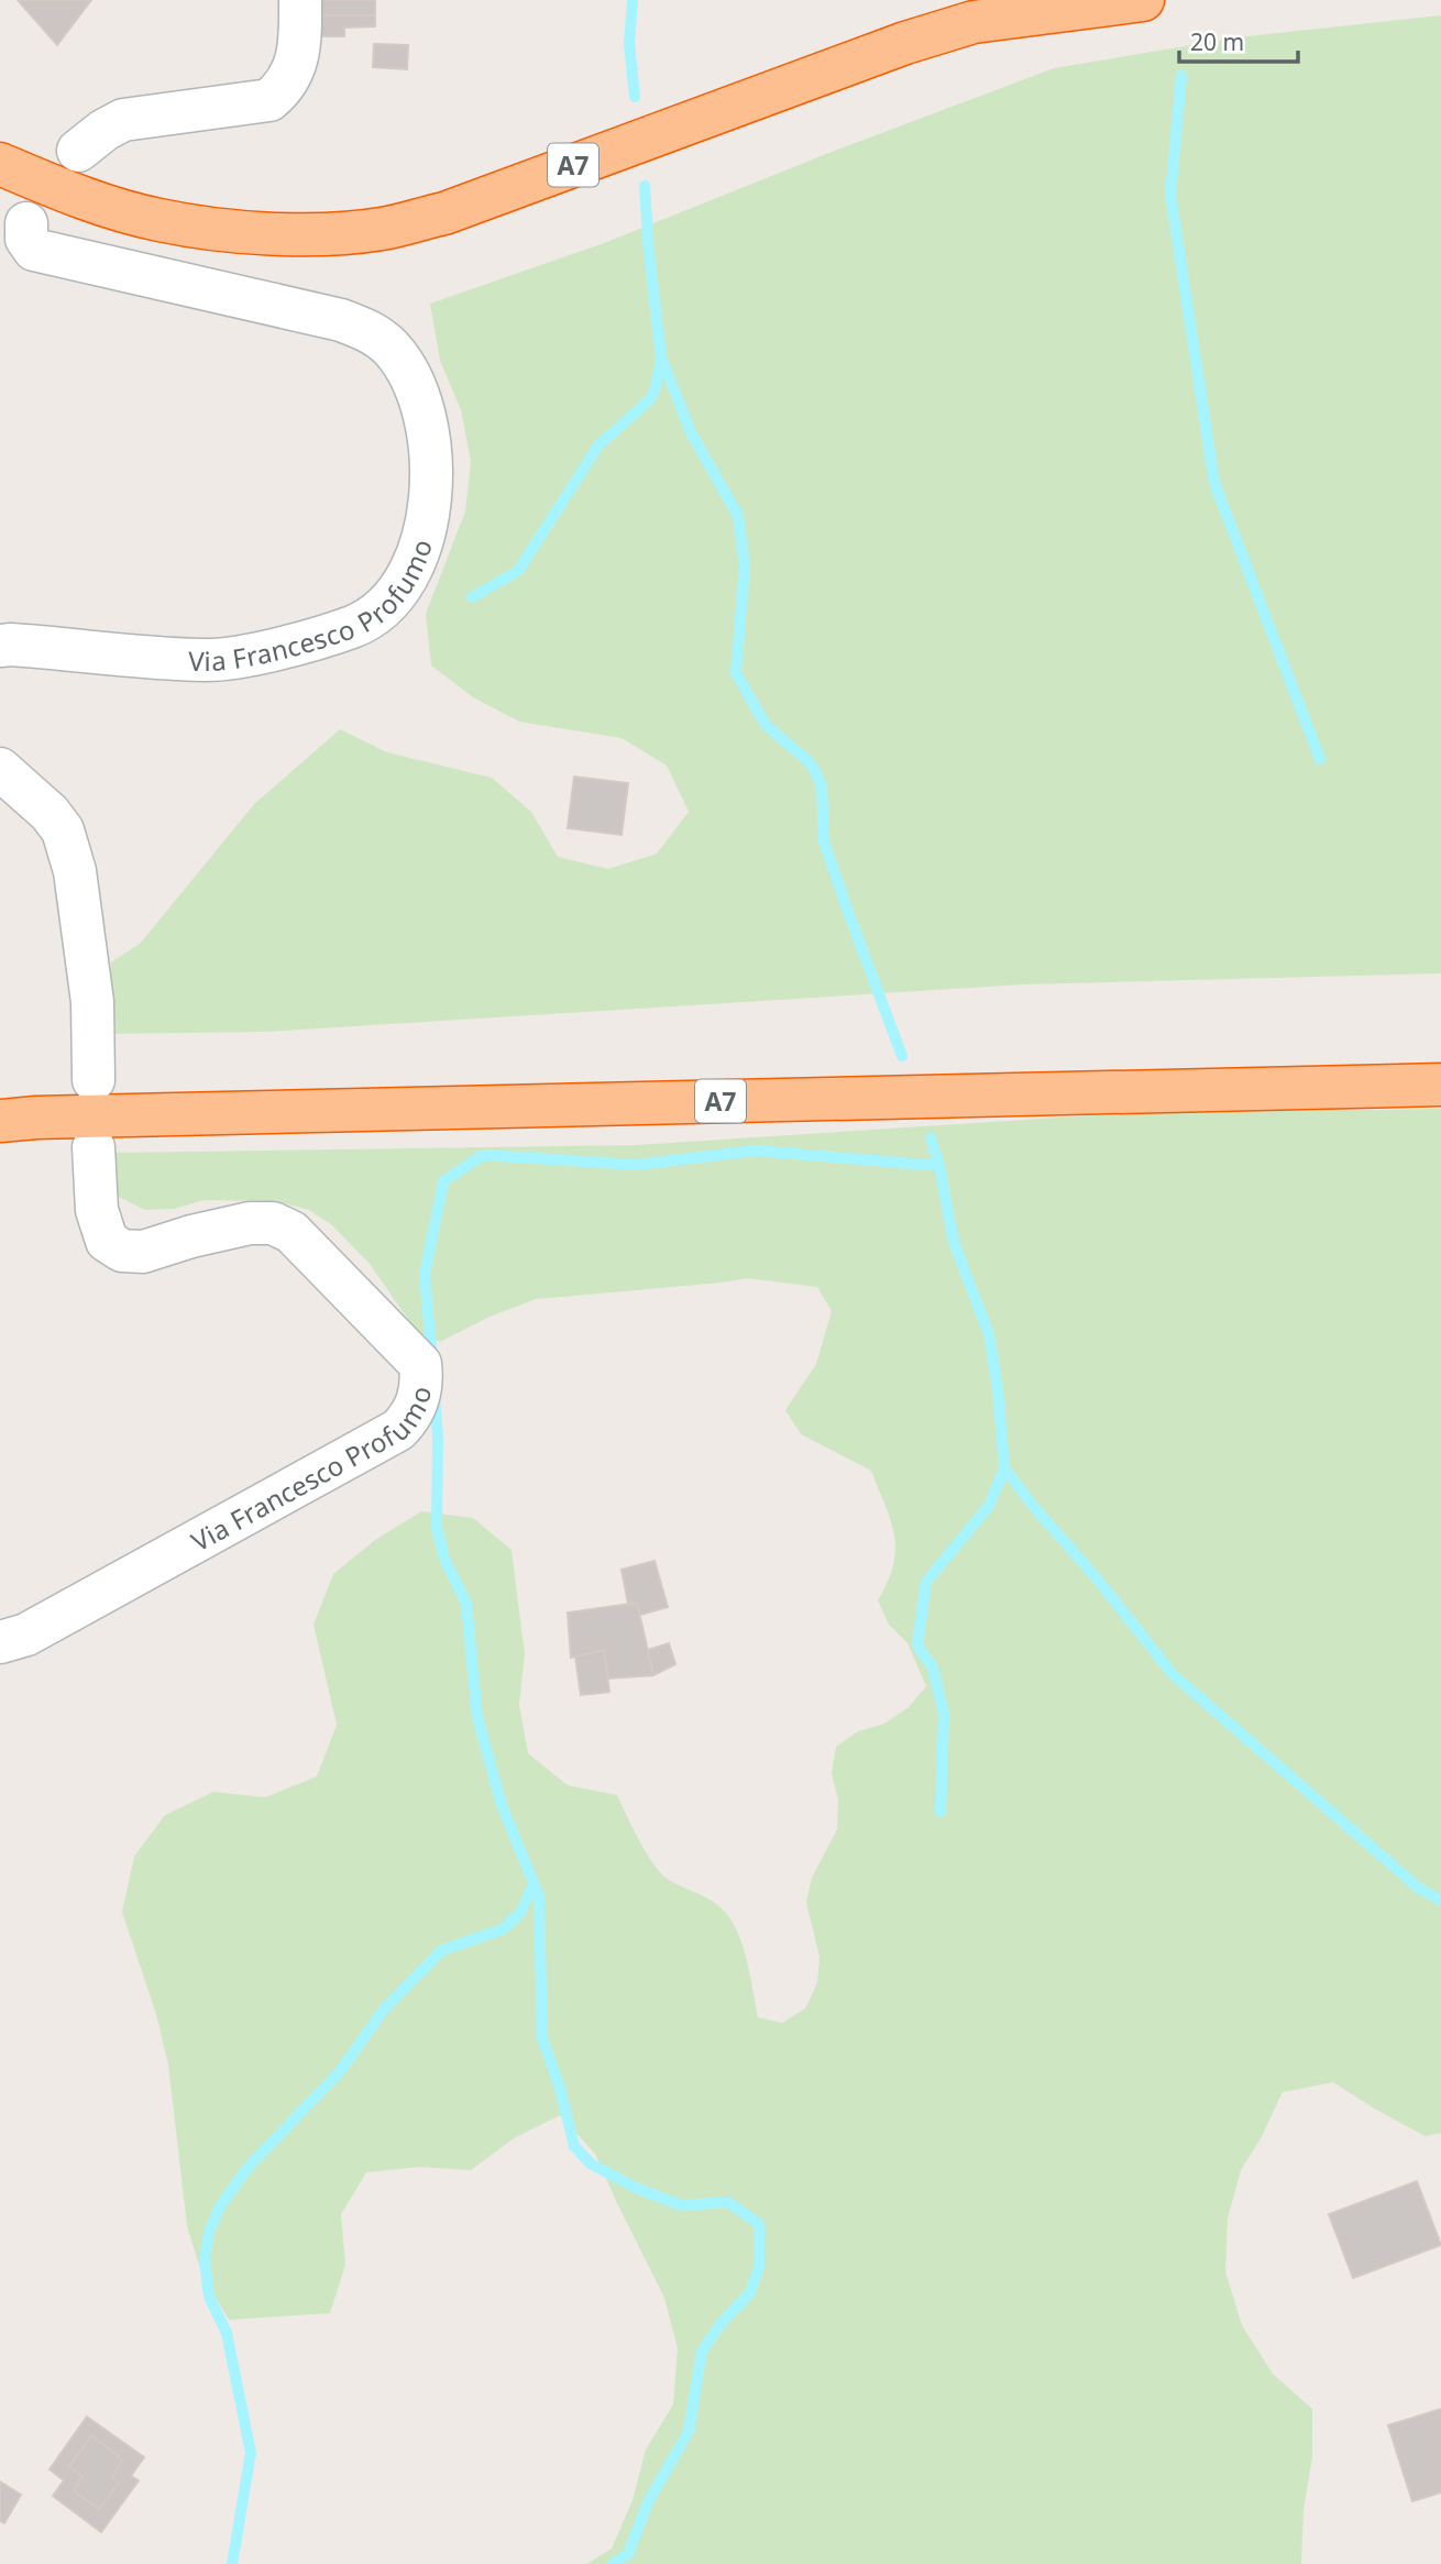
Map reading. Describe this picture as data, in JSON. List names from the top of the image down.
{
  "streets": {
    "highway": ["A7"],
    "street": ["Via Francesco Profumo"]
  },
  "scale_bar": "20 m"
}
